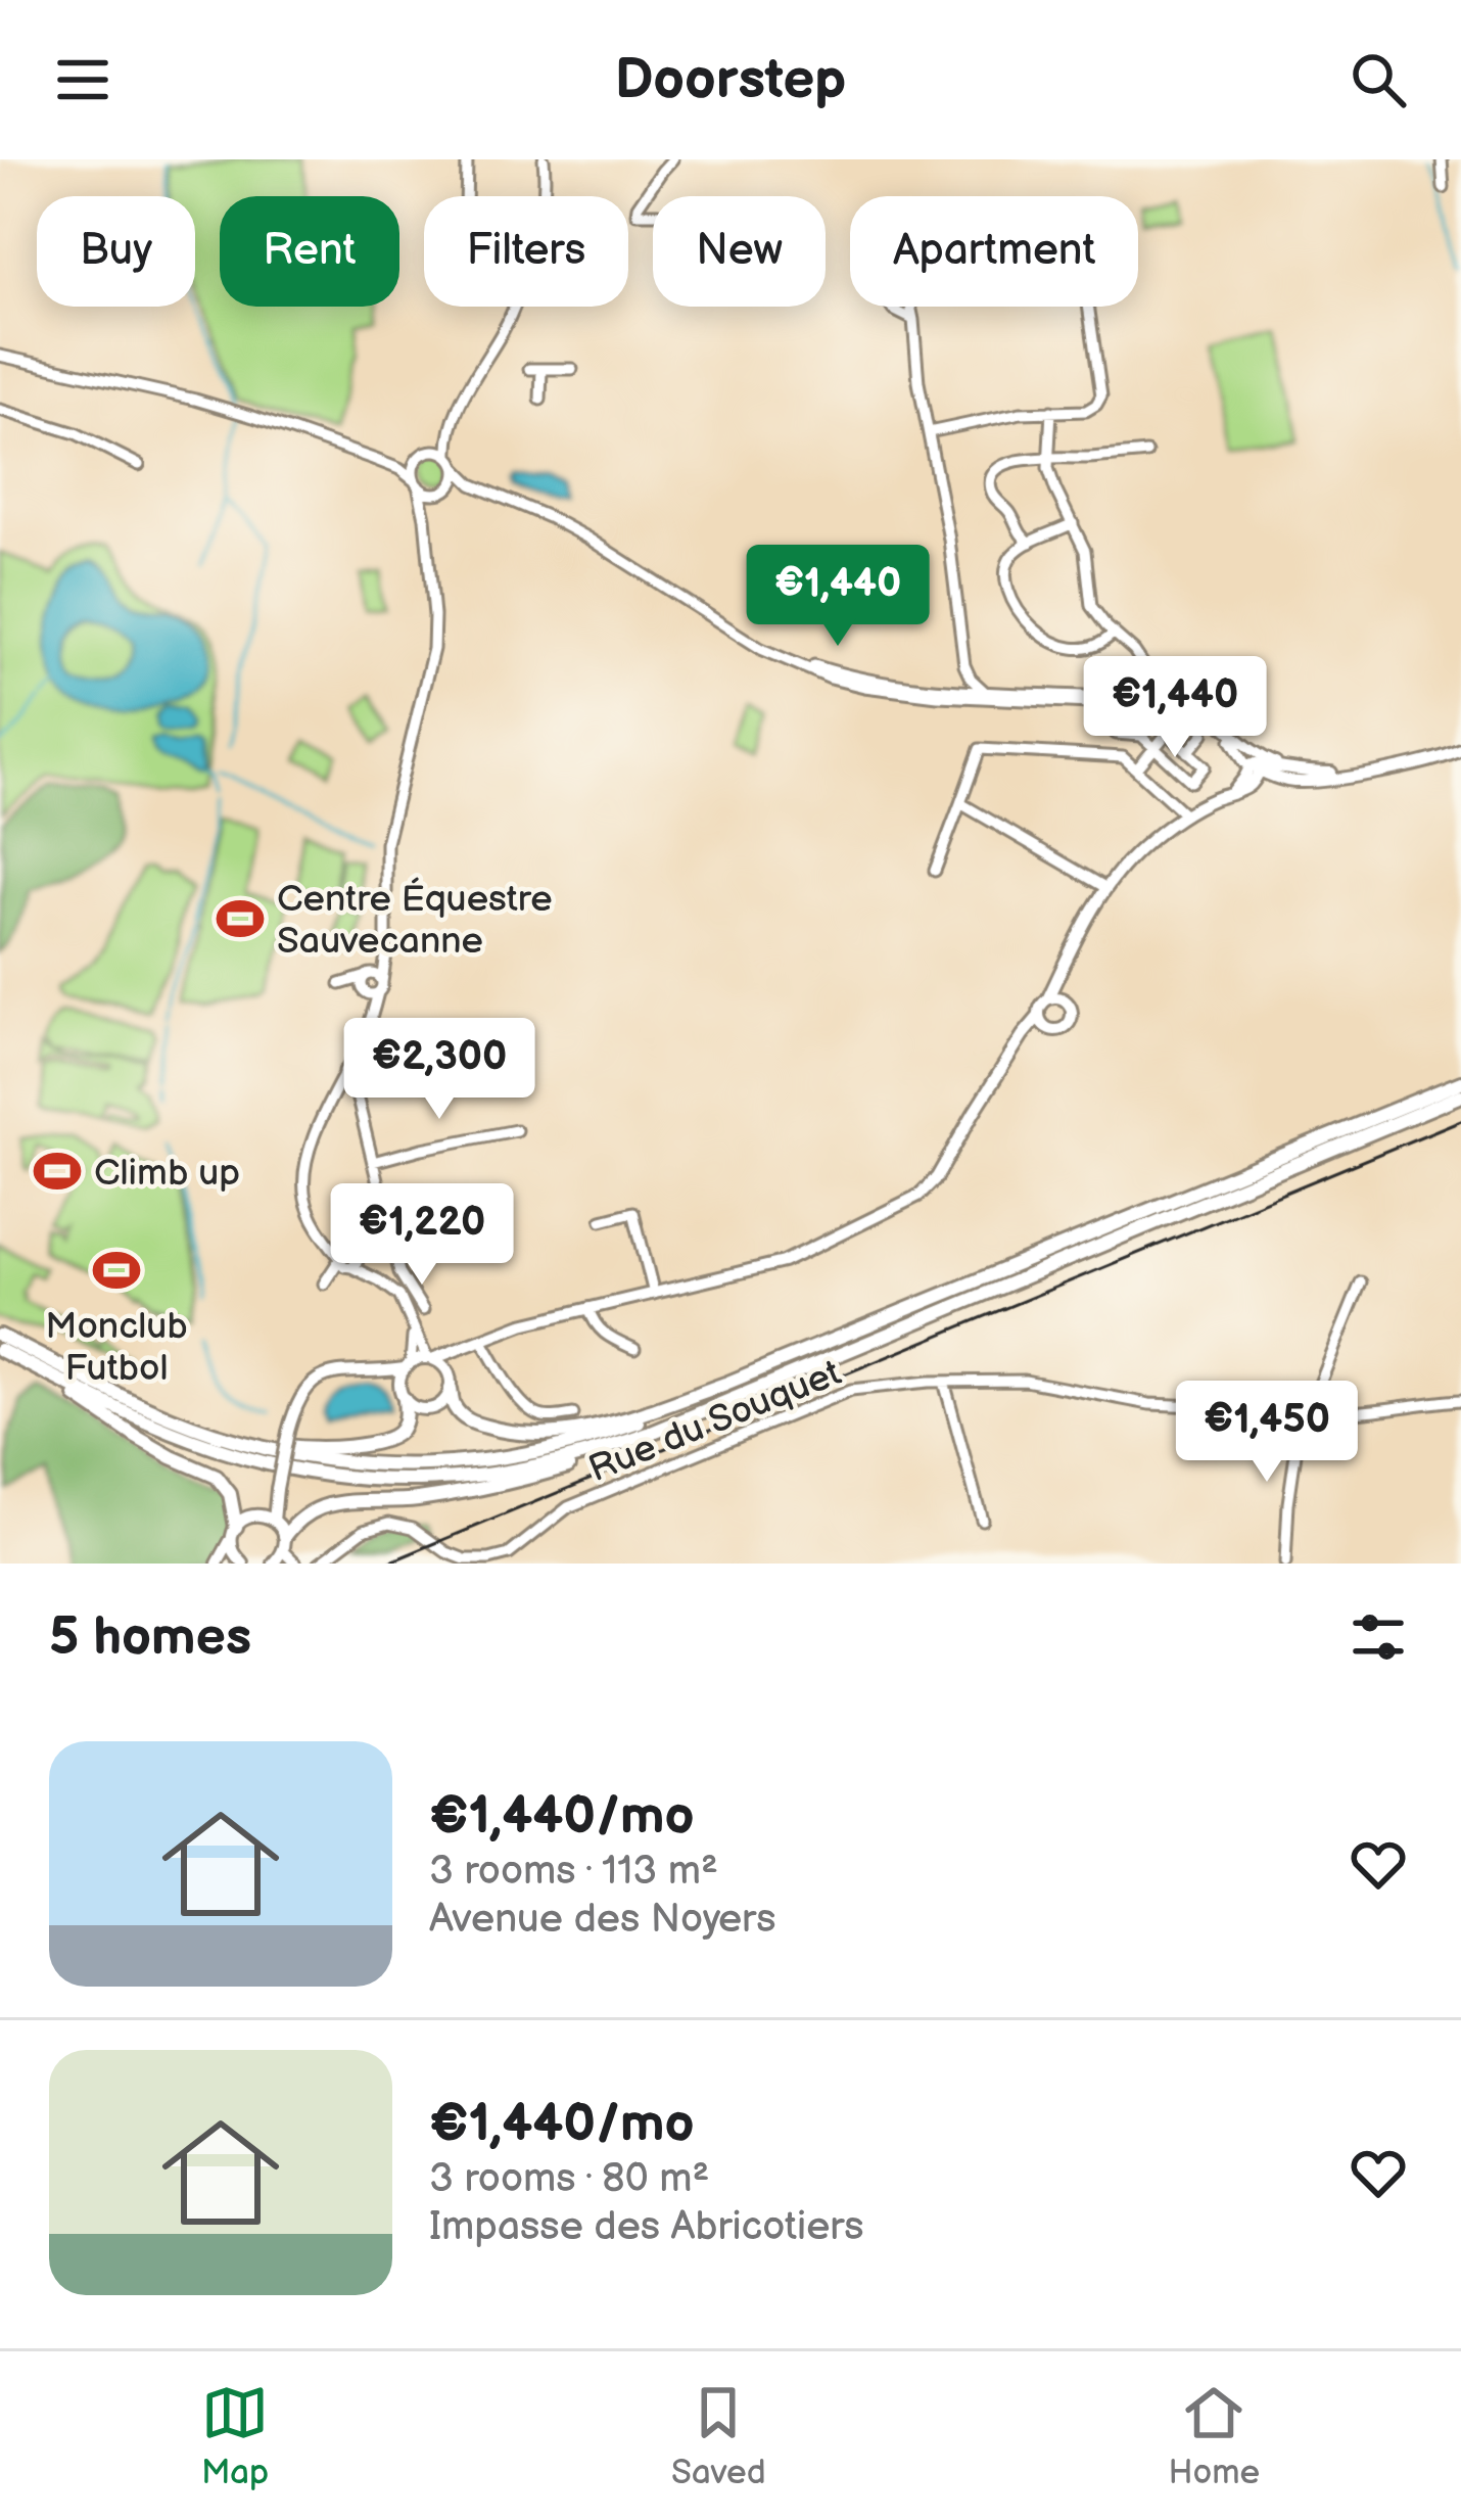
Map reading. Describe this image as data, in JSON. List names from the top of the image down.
{
  "streets": {
    "street": ["Rue du Souquet"]
  },
  "places": {
    "sports": ["Centre Équestre Sauvecanne", "Climb up", "Monclub Futbol"]
  },
  "page": {
    "header": "Doorstep",
    "chip": [
      "Buy",
      "Rent",
      "Filters",
      "New",
      "Apartment"
    ],
    "price": [
      "€1,440",
      "€1,440",
      "€2,300",
      "€1,220",
      "€1,450"
    ],
    "heading": "5 homes",
    "list": [
      {
        "name": "€1,440/mo",
        "note": "3 rooms · 113 m² · Avenue des Noyers"
      },
      {
        "name": "€1,440/mo",
        "note": "3 rooms · 80 m² · Impasse des Abricotiers"
      }
    ],
    "tabs": ["Map", "Saved", "Home"]
  }
}
